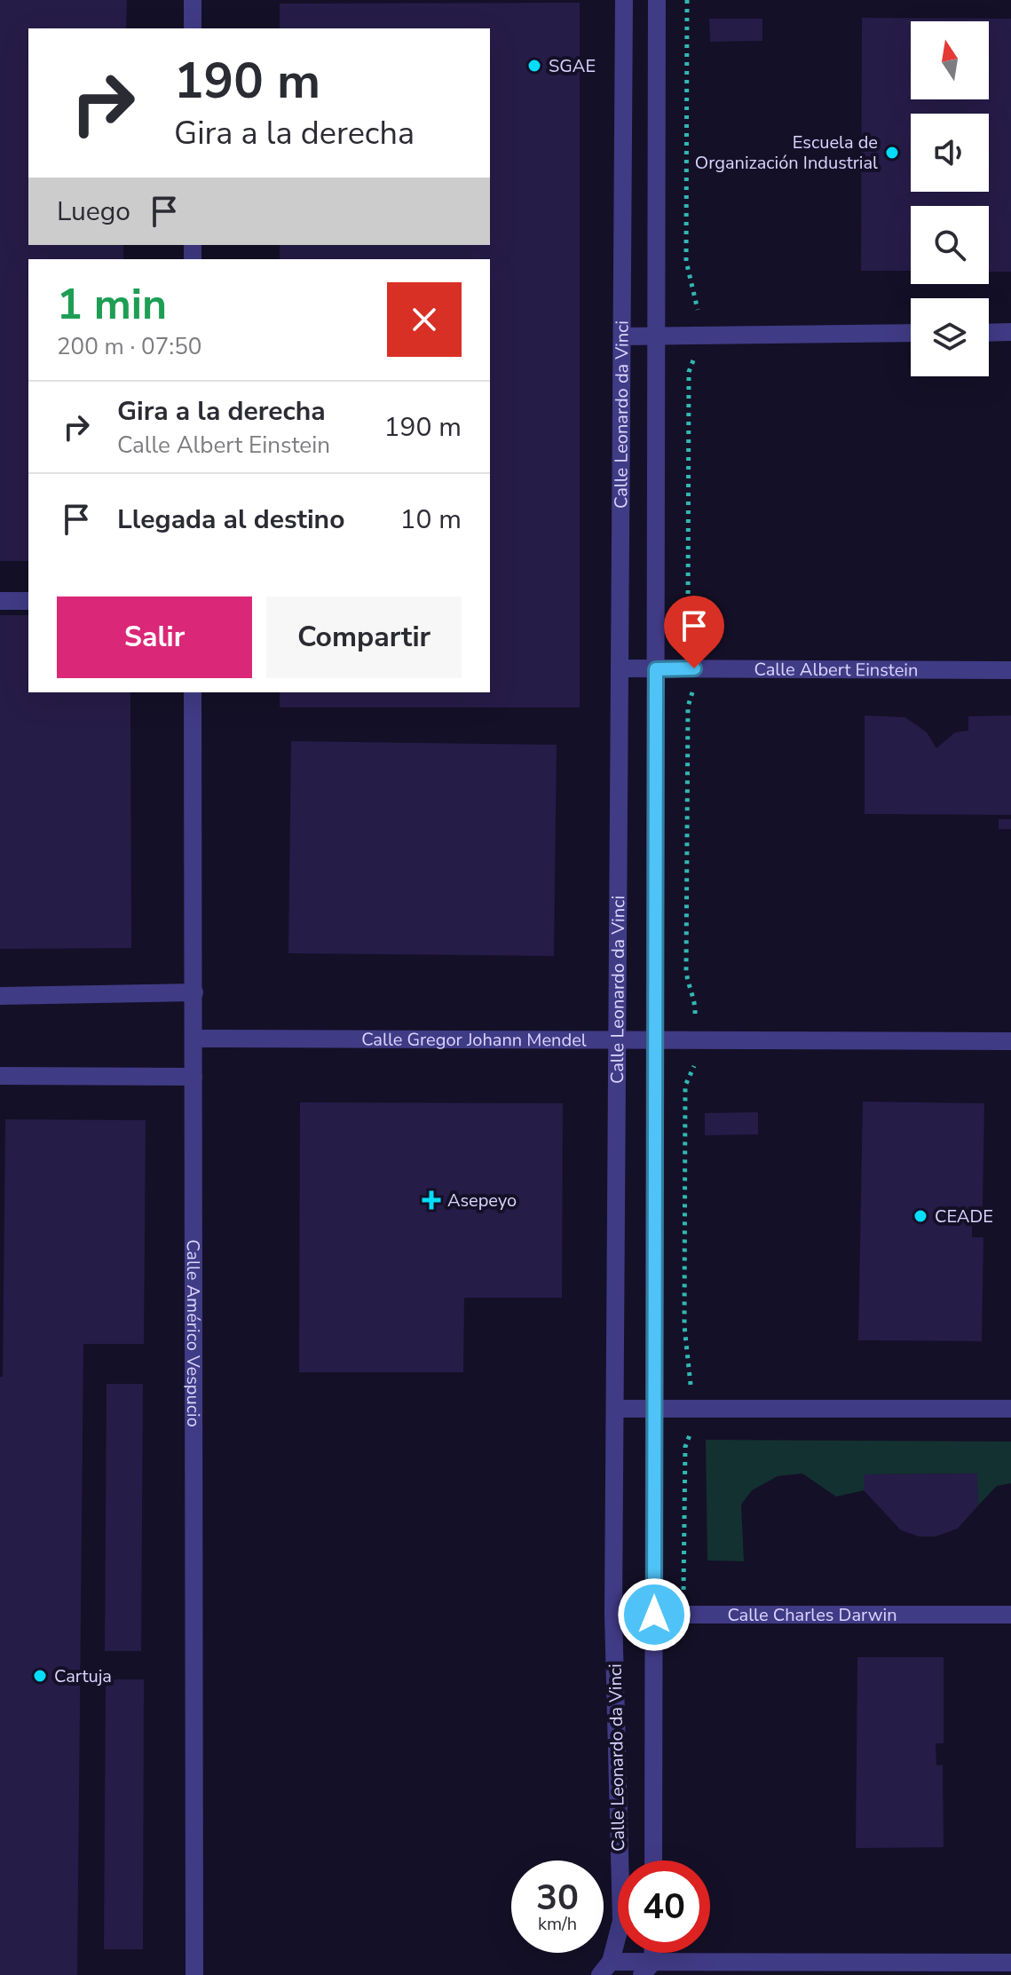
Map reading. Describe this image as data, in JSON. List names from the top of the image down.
{
  "streets": {
    "street": [
      "Calle Leonardo da Vinci",
      "Calle Albert Einstein",
      "Calle Gregor Johann Mendel",
      "Calle Américo Vespucio",
      "Calle Charles Darwin"
    ]
  },
  "crossings": [
    ["Calle Leonardo da Vinci", "Calle Albert Einstein"],
    ["Calle Leonardo da Vinci", "Calle Gregor Johann Mendel"],
    ["Calle Leonardo da Vinci", "Calle Charles Darwin"],
    ["Calle Gregor Johann Mendel", "Calle Américo Vespucio"]
  ],
  "places": {
    "other": [
      "SGAE",
      "Escuela de Organización Industrial",
      "CEADE",
      "Cartuja"
    ],
    "health": ["Asepeyo"]
  },
  "north": "top",
  "page": {
    "turn": ["190 m", "Gira a la derecha"],
    "then": "Luego",
    "heading": ["1 min", "200 m · 07:50"],
    "list": [
      {
        "name": "Gira a la derecha",
        "note": "Calle Albert Einstein",
        "value": "190 m"
      },
      {
        "name": "Llegada al destino",
        "value": "10 m"
      }
    ],
    "buttons": ["Salir", "Compartir"],
    "speed": "30 km/h",
    "limit": "40"
  }
}
